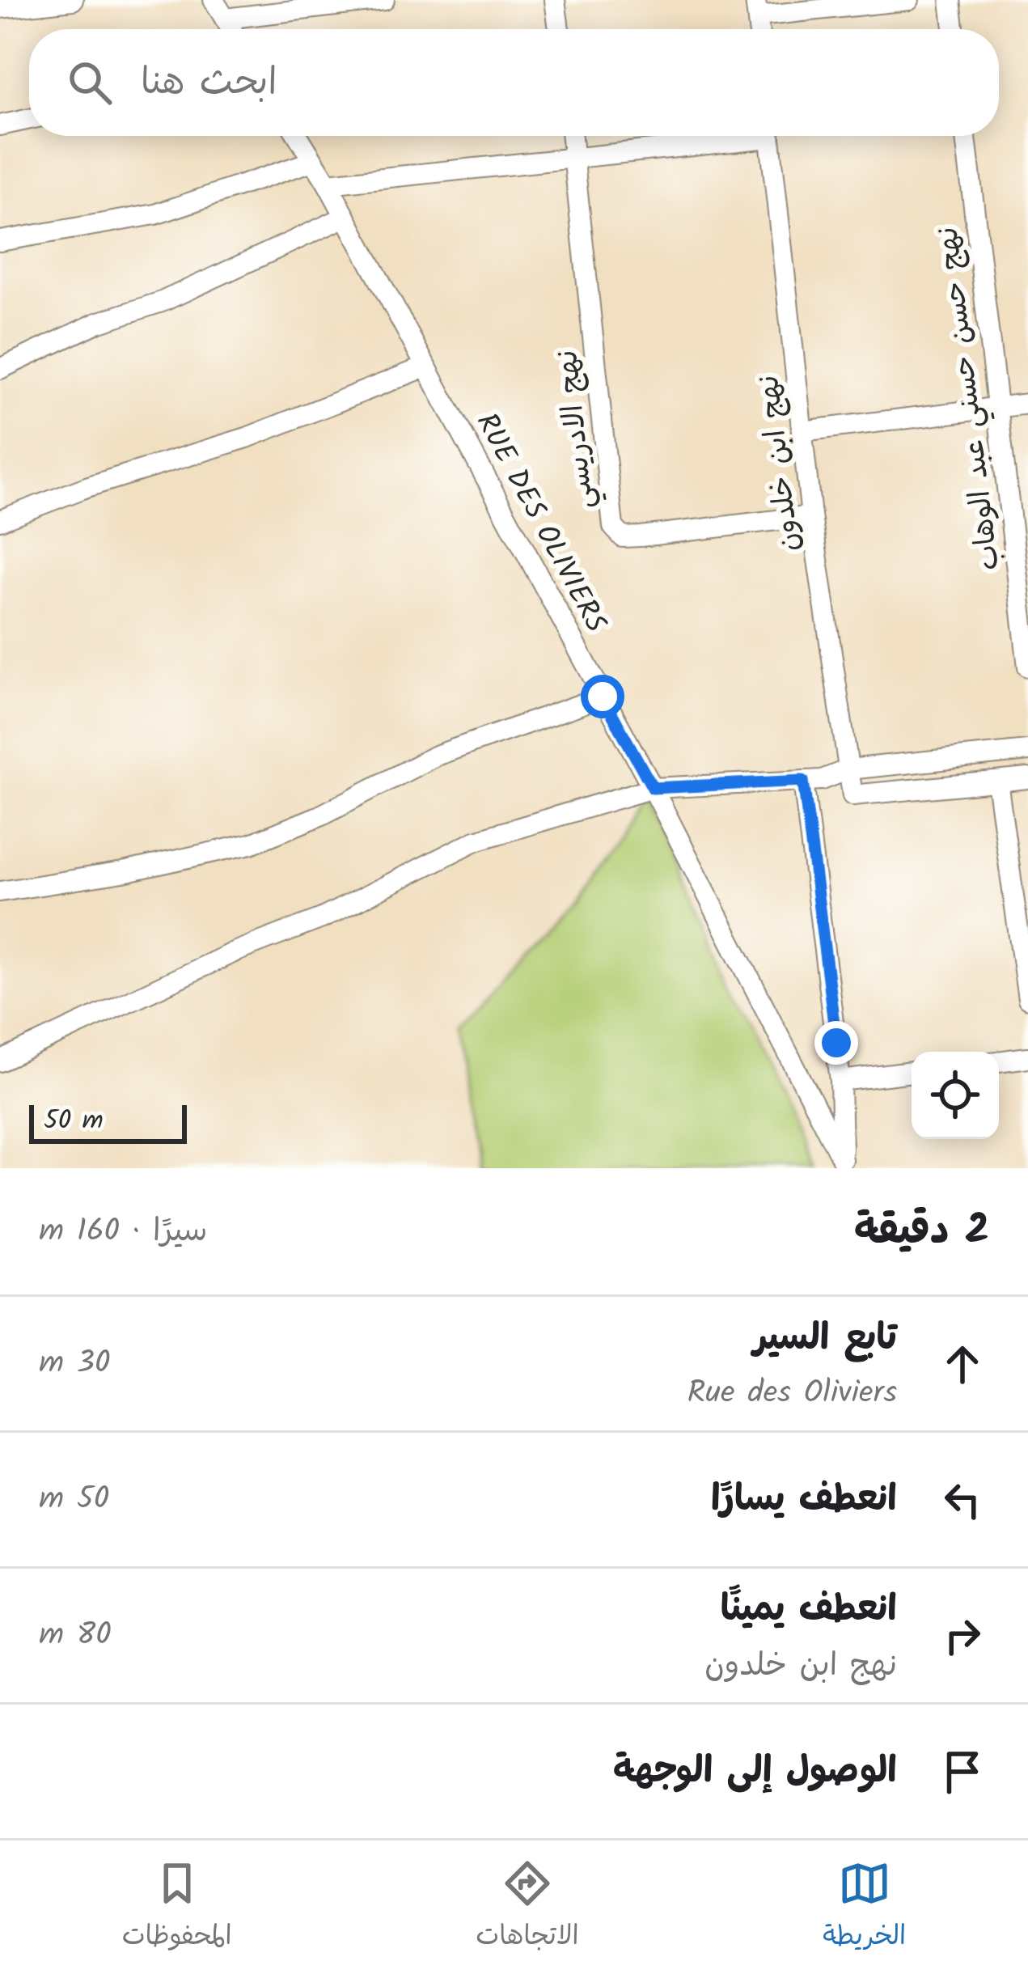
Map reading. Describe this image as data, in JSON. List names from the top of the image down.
{
  "streets": {
    "street": [
      "نهج حسن حسني عبد الوهاب",
      "نهج الادريسي",
      "نهج ابن خلدون",
      "RUE DES OLIVIERS"
    ]
  },
  "crossings": [
    ["نهج الادريسي", "نهج ابن خلدون"]
  ],
  "scale_bar": "50 m",
  "page": {
    "search": "ابحث هنا",
    "scale": "50 m",
    "heading": ["2 دقيقة", "سيرًا · 160 m"],
    "list": [
      ["تابع السير", "Rue des Oliviers", "30 m"],
      ["انعطف يسارًا", "50 m"],
      ["انعطف يمينًا", "نهج ابن خلدون", "80 m"],
      "الوصول إلى الوجهة"
    ],
    "nav": ["الخريطة", "الاتجاهات", "المحفوظات"]
  }
}
